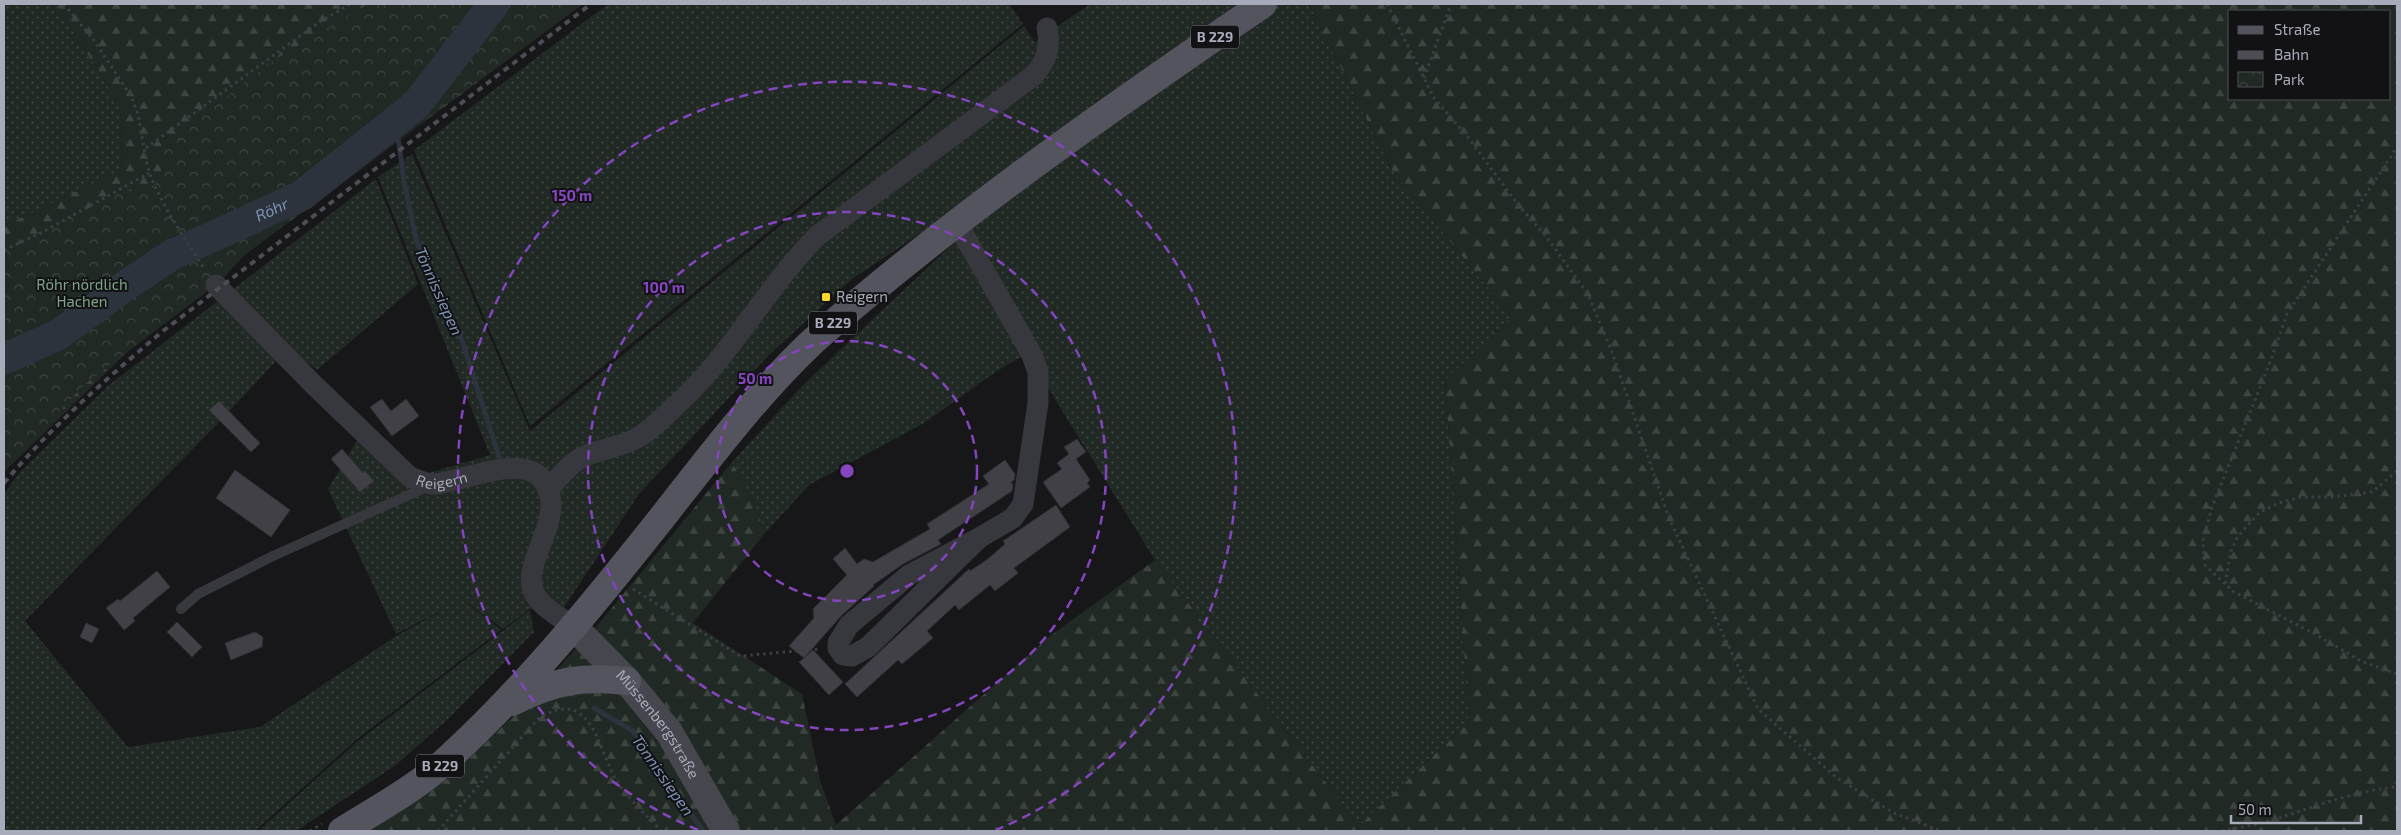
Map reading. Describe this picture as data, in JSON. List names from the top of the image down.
{
  "streets": {
    "main road": ["B 229", "Müssenbergstraße"],
    "street": ["Reigern"]
  },
  "crossings": [
    ["B 229", "Müssenbergstraße"]
  ],
  "water": ["Röhr", "Tönnissiepen"],
  "parks": ["Röhr nördlich Hachen"],
  "places": {
    "transit": ["Reigern"]
  },
  "legend": ["Straße", "Bahn", "Park"],
  "scale_bar": "50 m",
  "rings": ["150 m", "100 m", "50 m"]
}
